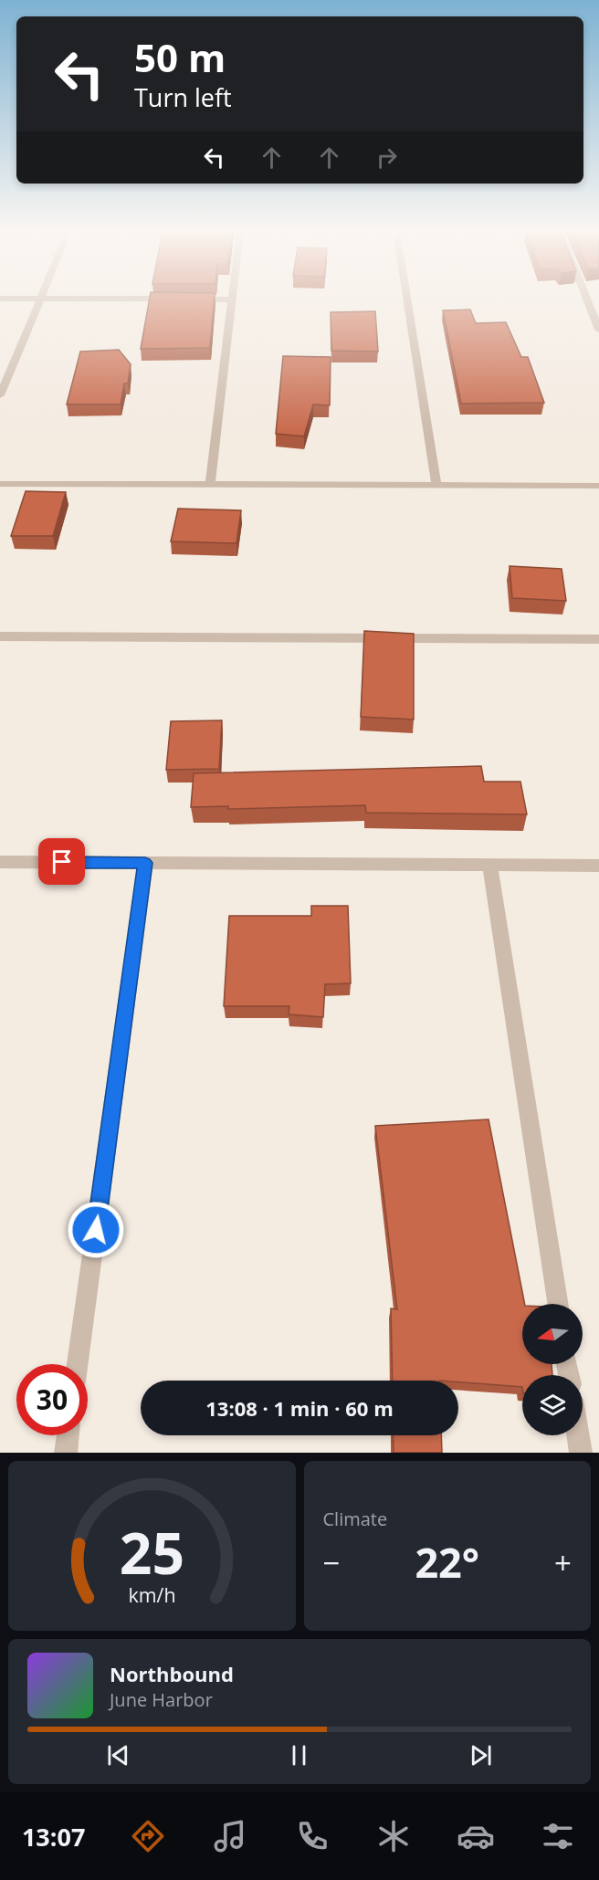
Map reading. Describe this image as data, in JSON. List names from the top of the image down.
{
  "north": "left",
  "page": {
    "turn": ["50 m", "Turn left"],
    "limit": "30",
    "trip": "13:08 · 1 min · 60 m",
    "tile": "Climate",
    "heat": ["−", "22°", "+"],
    "song": ["Northbound", "June Harbor"],
    "tabs": "13:07",
    "gauge": ["25", "km/h"]
  }
}
